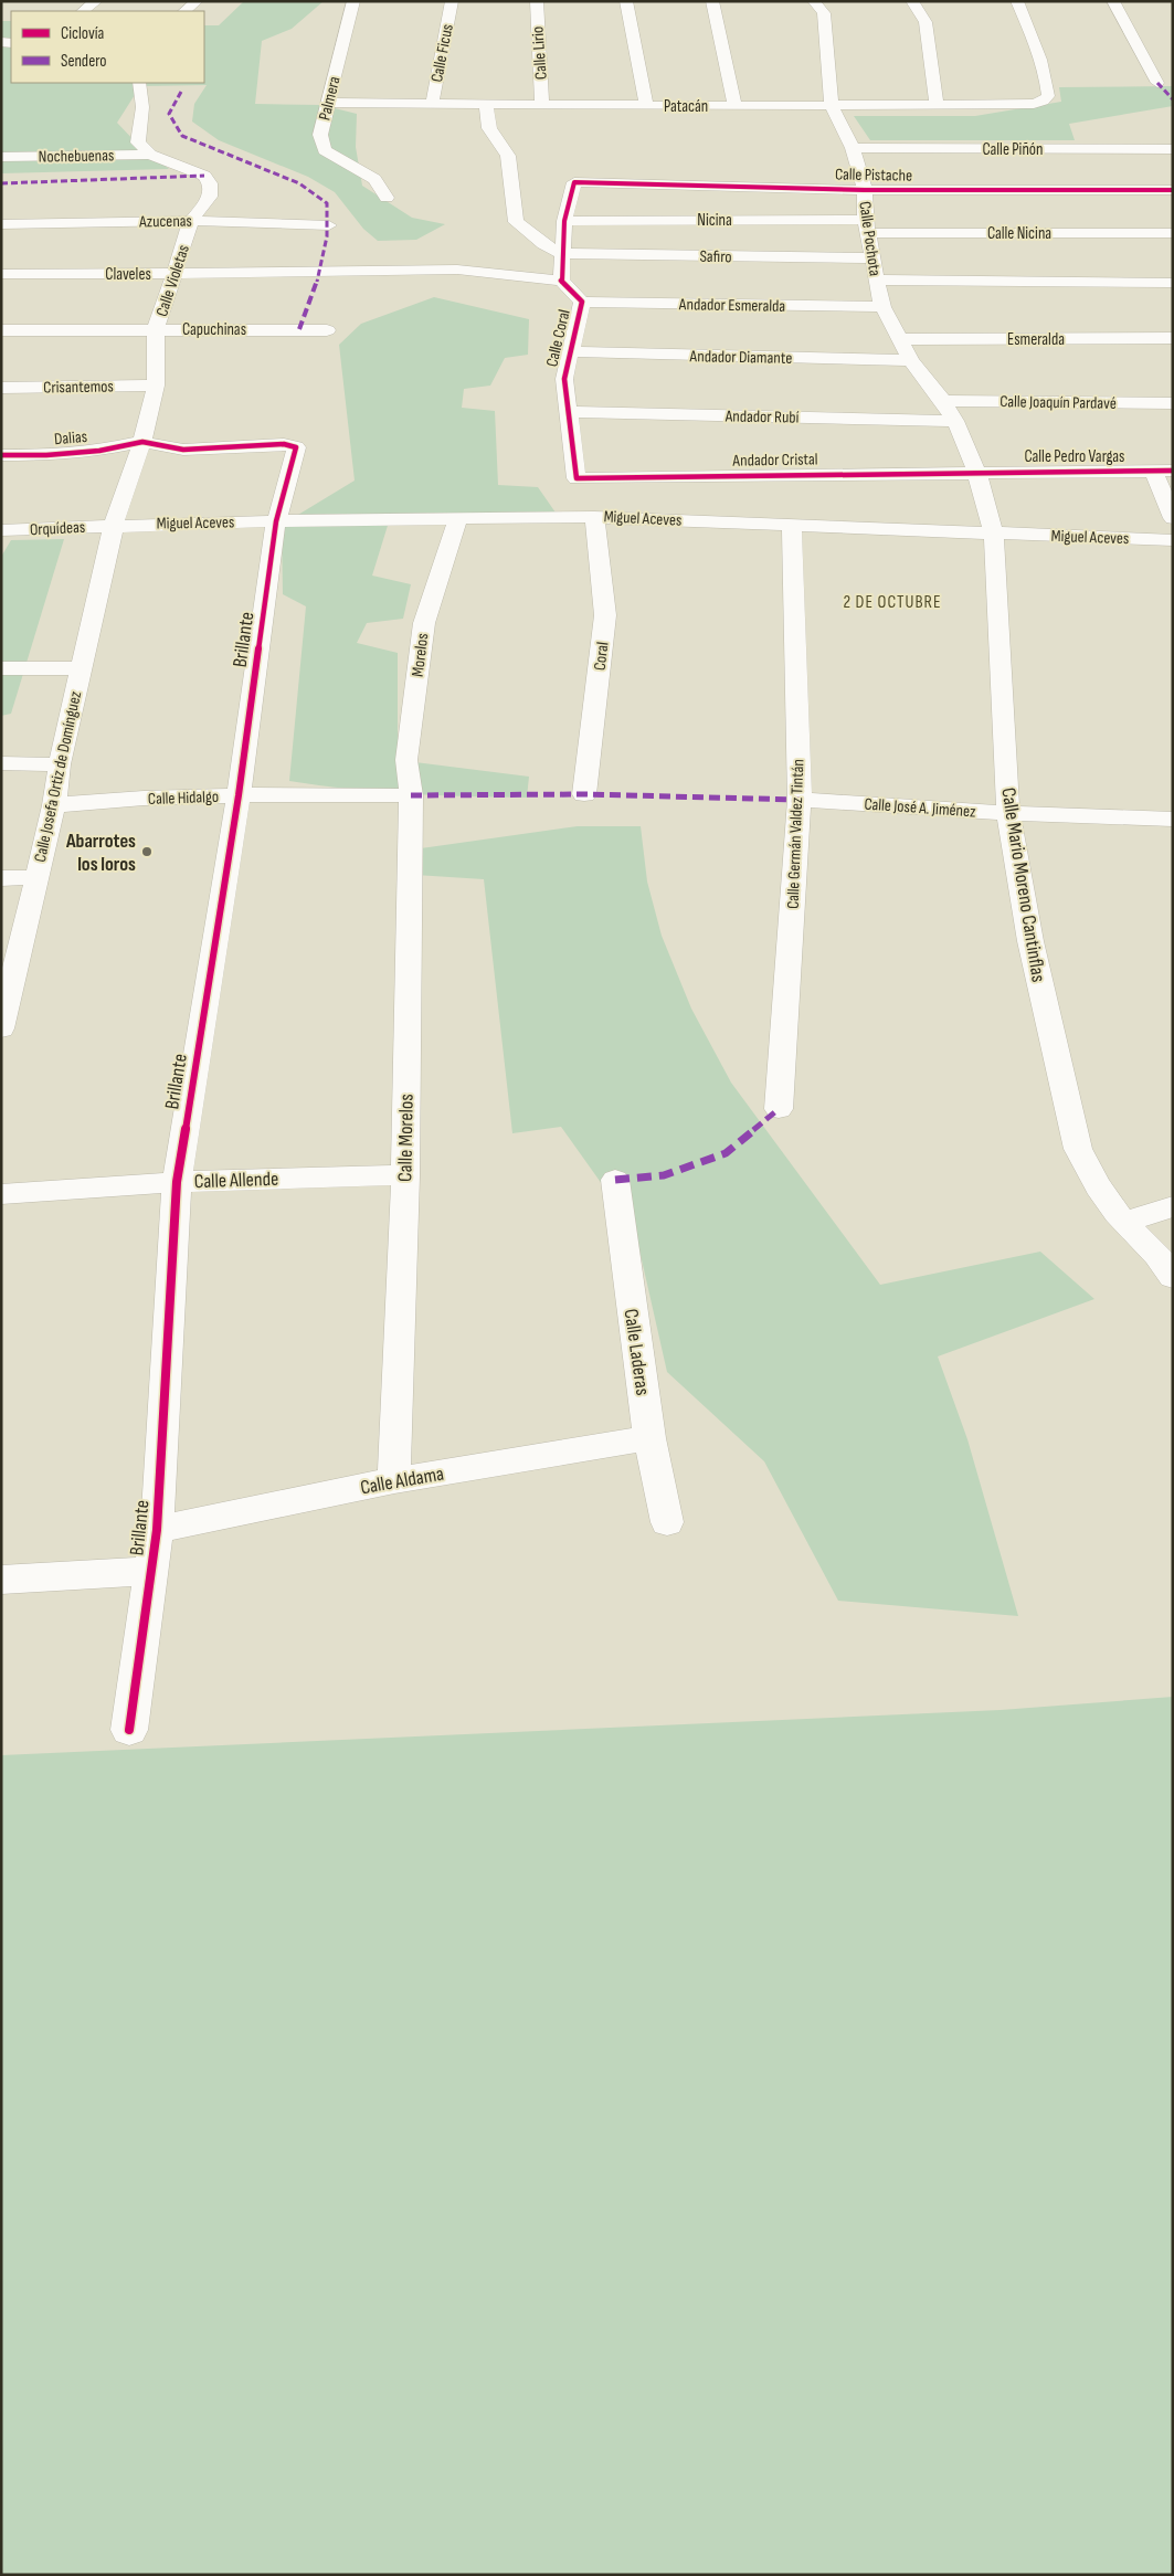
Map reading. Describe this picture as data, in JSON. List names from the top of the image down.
{
  "streets": {
    "street": [
      "Calle Ficus",
      "Calle Lirio",
      "Palmera",
      "Patacán",
      "Calle Piñón",
      "Nochebuenas",
      "Calle Pistache",
      "Nicina",
      "Azucenas",
      "Calle Nicina",
      "Calle Pochota",
      "Safiro",
      "Claveles",
      "Calle Violetas",
      "Andador Esmeralda",
      "Capuchinas",
      "Calle Coral",
      "Esmeralda",
      "Andador Diamante",
      "Crisantemos",
      "Calle Joaquín Pardavé",
      "Andador Rubí",
      "Dalias",
      "Calle Pedro Vargas",
      "Andador Cristal",
      "Miguel Aceves",
      "Orquídeas",
      "Brillante",
      "Morelos",
      "Coral",
      "Calle Josefa Ortiz de Domínguez",
      "Calle Hidalgo",
      "Calle José A. Jiménez",
      "Calle Germán Valdez Tintán",
      "Calle Mario Moreno Cantinflas",
      "Calle Morelos",
      "Calle Allende",
      "Calle Laderas",
      "Calle Aldama"
    ]
  },
  "crossings": [
    ["Calle Ficus", "Patacán"],
    ["Calle Lirio", "Patacán"],
    ["Palmera", "Patacán"],
    ["Patacán", "Calle Pochota"],
    ["Calle Piñón", "Calle Pochota"],
    ["Nochebuenas", "Calle Violetas"],
    ["Calle Pistache", "Calle Pochota"],
    ["Calle Pistache", "Calle Coral"],
    ["Nicina", "Calle Nicina"],
    ["Nicina", "Calle Pochota"],
    ["Nicina", "Calle Coral"],
    ["Azucenas", "Calle Violetas"],
    ["Calle Nicina", "Calle Pochota"],
    ["Calle Pochota", "Safiro"],
    ["Calle Pochota", "Andador Esmeralda"],
    ["Calle Pochota", "Esmeralda"],
    ["Calle Pochota", "Andador Diamante"],
    ["Calle Pochota", "Calle Joaquín Pardavé"],
    ["Calle Pochota", "Calle Mario Moreno Cantinflas"],
    ["Safiro", "Calle Coral"],
    ["Claveles", "Calle Violetas"],
    ["Claveles", "Calle Coral"],
    ["Calle Violetas", "Capuchinas"],
    ["Calle Violetas", "Crisantemos"],
    ["Calle Violetas", "Dalias"],
    ["Calle Violetas", "Miguel Aceves"],
    ["Calle Violetas", "Orquídeas"],
    ["Calle Violetas", "Brillante"],
    ["Calle Violetas", "Calle Josefa Ortiz de Domínguez"],
    ["Andador Esmeralda", "Calle Coral"],
    ["Calle Coral", "Andador Diamante"],
    ["Calle Coral", "Andador Rubí"],
    ["Calle Coral", "Andador Cristal"],
    ["Calle Joaquín Pardavé", "Calle Mario Moreno Cantinflas"],
    ["Andador Rubí", "Calle Mario Moreno Cantinflas"],
    ["Dalias", "Brillante"],
    ["Calle Pedro Vargas", "Andador Cristal"],
    ["Calle Pedro Vargas", "Calle Mario Moreno Cantinflas"],
    ["Andador Cristal", "Calle Mario Moreno Cantinflas"],
    ["Miguel Aceves", "Orquídeas"],
    ["Miguel Aceves", "Brillante"],
    ["Miguel Aceves", "Morelos"],
    ["Miguel Aceves", "Coral"],
    ["Miguel Aceves", "Calle Josefa Ortiz de Domínguez"],
    ["Miguel Aceves", "Calle Germán Valdez Tintán"],
    ["Miguel Aceves", "Calle Mario Moreno Cantinflas"],
    ["Orquídeas", "Calle Josefa Ortiz de Domínguez"],
    ["Brillante", "Calle Hidalgo"],
    ["Brillante", "Calle Allende"],
    ["Brillante", "Calle Aldama"],
    ["Morelos", "Calle Hidalgo"],
    ["Morelos", "Calle Morelos"],
    ["Calle Josefa Ortiz de Domínguez", "Calle Hidalgo"],
    ["Calle Hidalgo", "Calle Morelos"],
    ["Calle José A. Jiménez", "Calle Germán Valdez Tintán"],
    ["Calle José A. Jiménez", "Calle Mario Moreno Cantinflas"],
    ["Calle Morelos", "Calle Allende"],
    ["Calle Morelos", "Calle Aldama"],
    ["Calle Laderas", "Calle Aldama"]
  ],
  "districts": ["2 DE OCTUBRE"],
  "places": ["Abarrotes los loros"],
  "legend": ["Ciclovía", "Sendero"]
}
